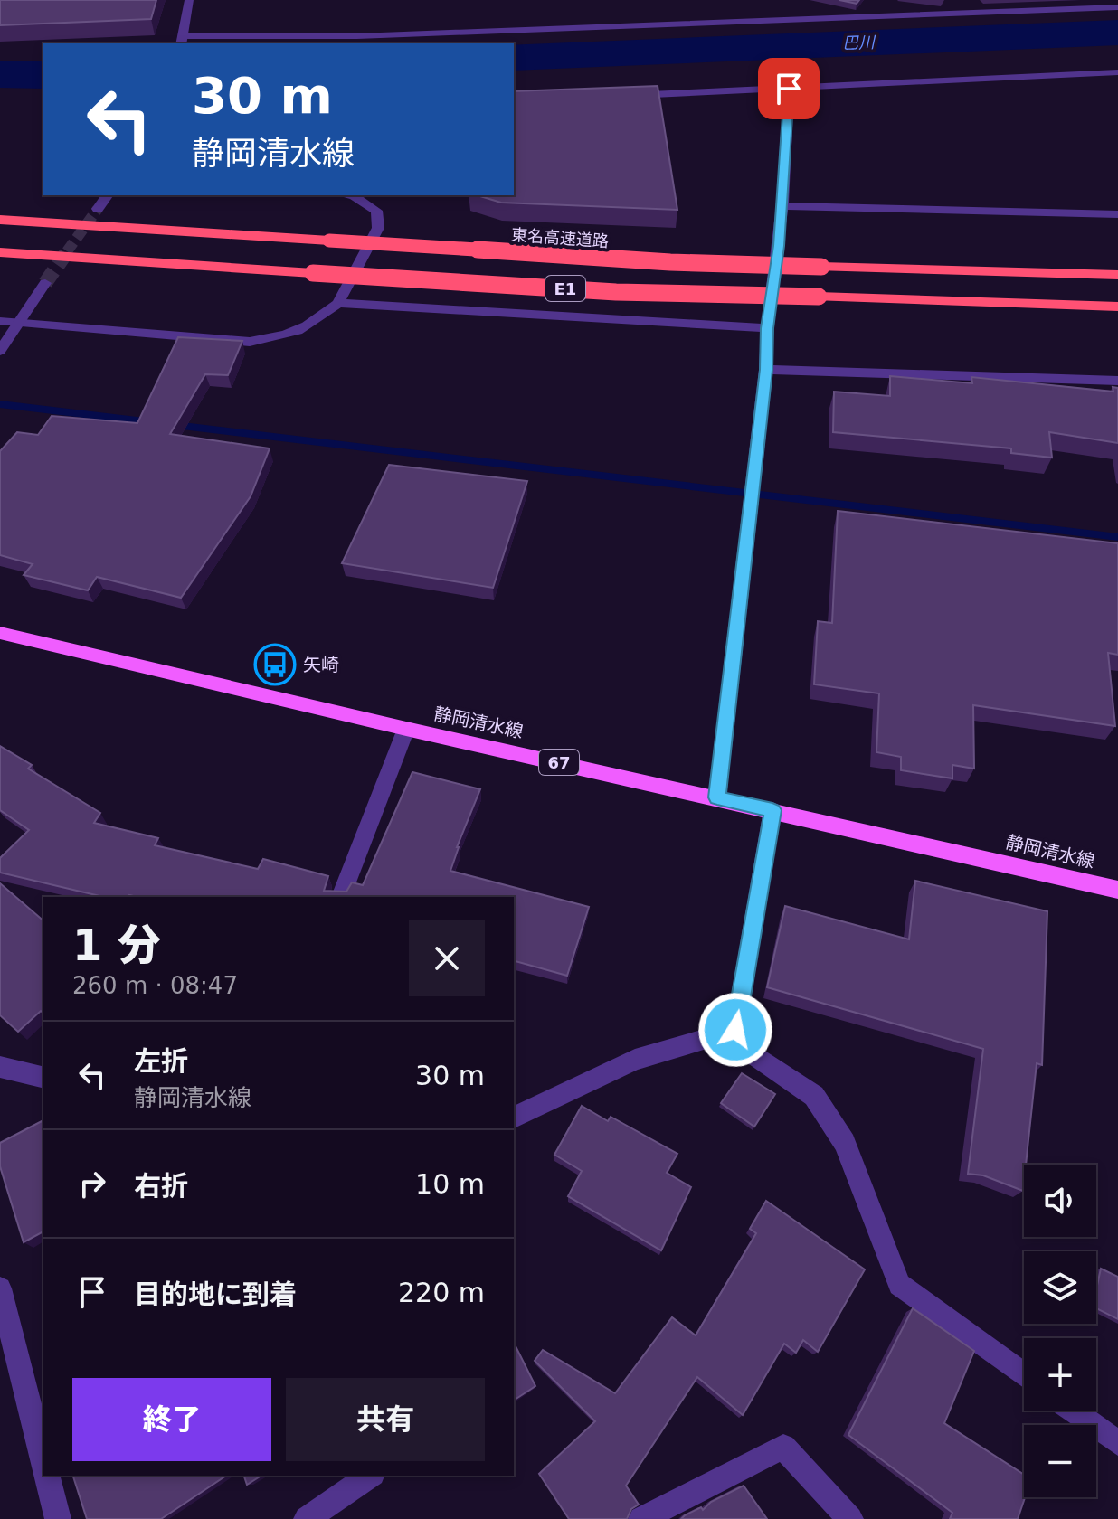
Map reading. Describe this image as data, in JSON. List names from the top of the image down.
{
  "streets": {
    "highway": ["東名高速道路", "E1"],
    "main road": ["静岡清水線", "67"]
  },
  "water": ["巴川"],
  "places": {
    "bus stop": ["矢崎"]
  },
  "page": {
    "turn": ["30 m", "静岡清水線"],
    "heading": ["1 分", "260 m · 08:47"],
    "list": [
      {
        "name": "左折",
        "note": "静岡清水線",
        "value": "30 m"
      },
      {
        "name": "右折",
        "value": "10 m"
      },
      {
        "name": "目的地に到着",
        "value": "220 m"
      }
    ],
    "map_buttons": ["+", "−"],
    "buttons": ["終了", "共有"]
  }
}
